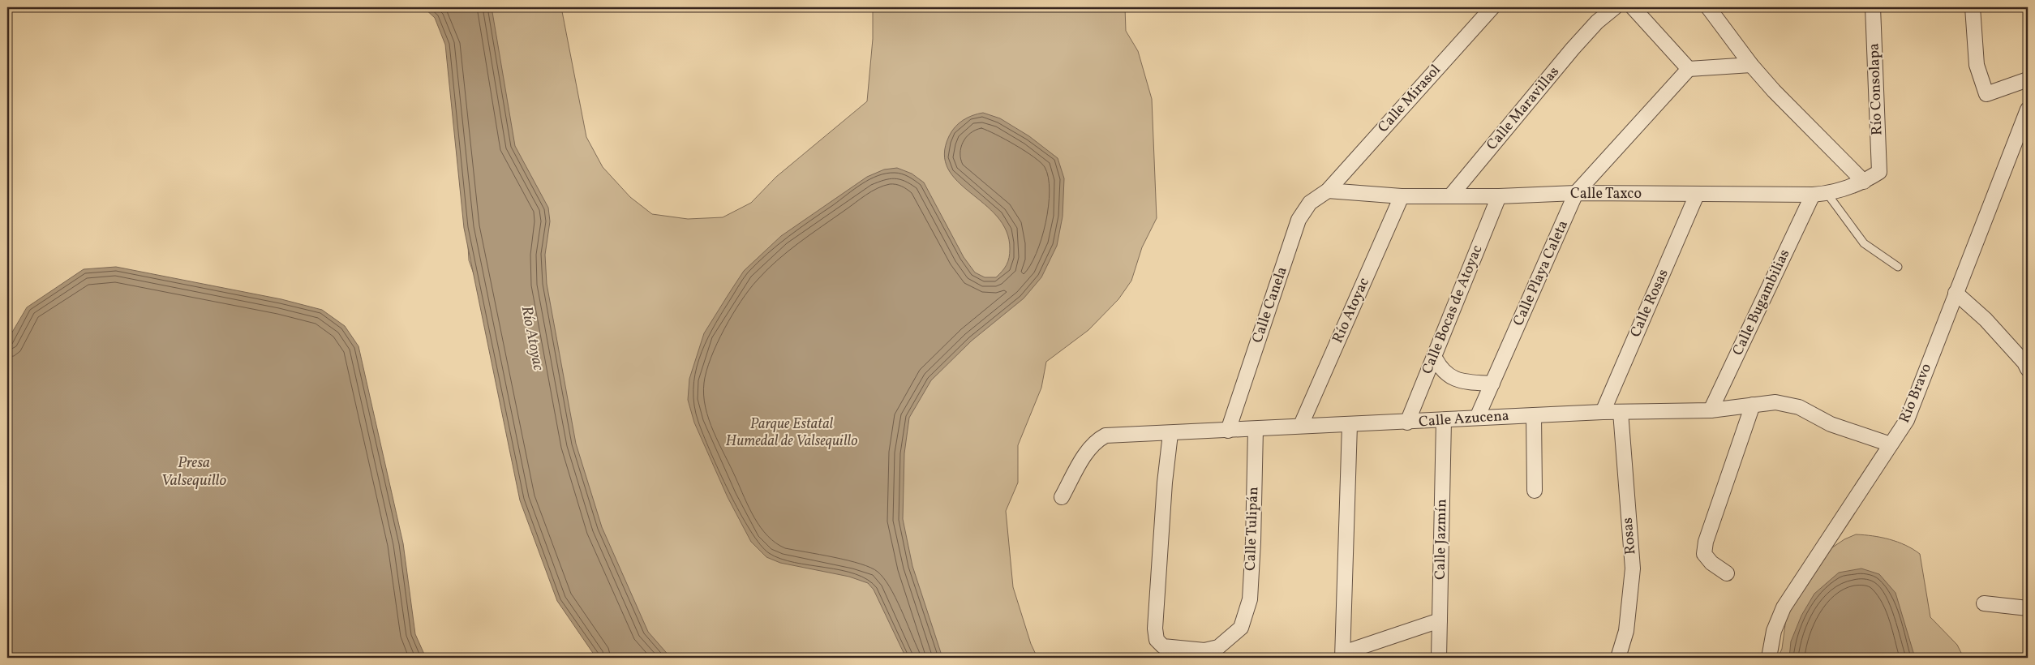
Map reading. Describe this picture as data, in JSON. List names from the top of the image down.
{
  "streets": {
    "street": [
      "Río Consolapa",
      "Calle Mirasol",
      "Calle Maravillas",
      "Calle Taxco",
      "Calle Playa Caleta",
      "Calle Bugambilias",
      "Calle Rosas",
      "Calle Canela",
      "Calle Bocas de Atoyac",
      "Río Atoyac",
      "Río Bravo",
      "Calle Azucena",
      "Calle Tulipán",
      "Rosas",
      "Calle Jazmín"
    ]
  },
  "crossings": [
    ["Río Consolapa", "Calle Taxco"],
    ["Calle Mirasol", "Calle Taxco"],
    ["Calle Mirasol", "Calle Canela"],
    ["Calle Maravillas", "Calle Taxco"],
    ["Calle Taxco", "Calle Playa Caleta"],
    ["Calle Taxco", "Calle Bugambilias"],
    ["Calle Taxco", "Calle Rosas"],
    ["Calle Taxco", "Calle Canela"],
    ["Calle Taxco", "Calle Bocas de Atoyac"],
    ["Calle Taxco", "Río Atoyac"],
    ["Calle Playa Caleta", "Calle Azucena"],
    ["Calle Bugambilias", "Calle Azucena"],
    ["Calle Rosas", "Calle Azucena"],
    ["Calle Canela", "Calle Azucena"],
    ["Calle Bocas de Atoyac", "Calle Azucena"],
    ["Río Atoyac", "Calle Azucena"],
    ["Río Bravo", "Calle Azucena"],
    ["Calle Azucena", "Calle Tulipán"],
    ["Calle Azucena", "Rosas"],
    ["Calle Azucena", "Calle Jazmín"]
  ],
  "water": ["Río Atoyac", "Presa Valsequillo"],
  "parks": ["Parque Estatal Humedal de Valsequillo"]
}
